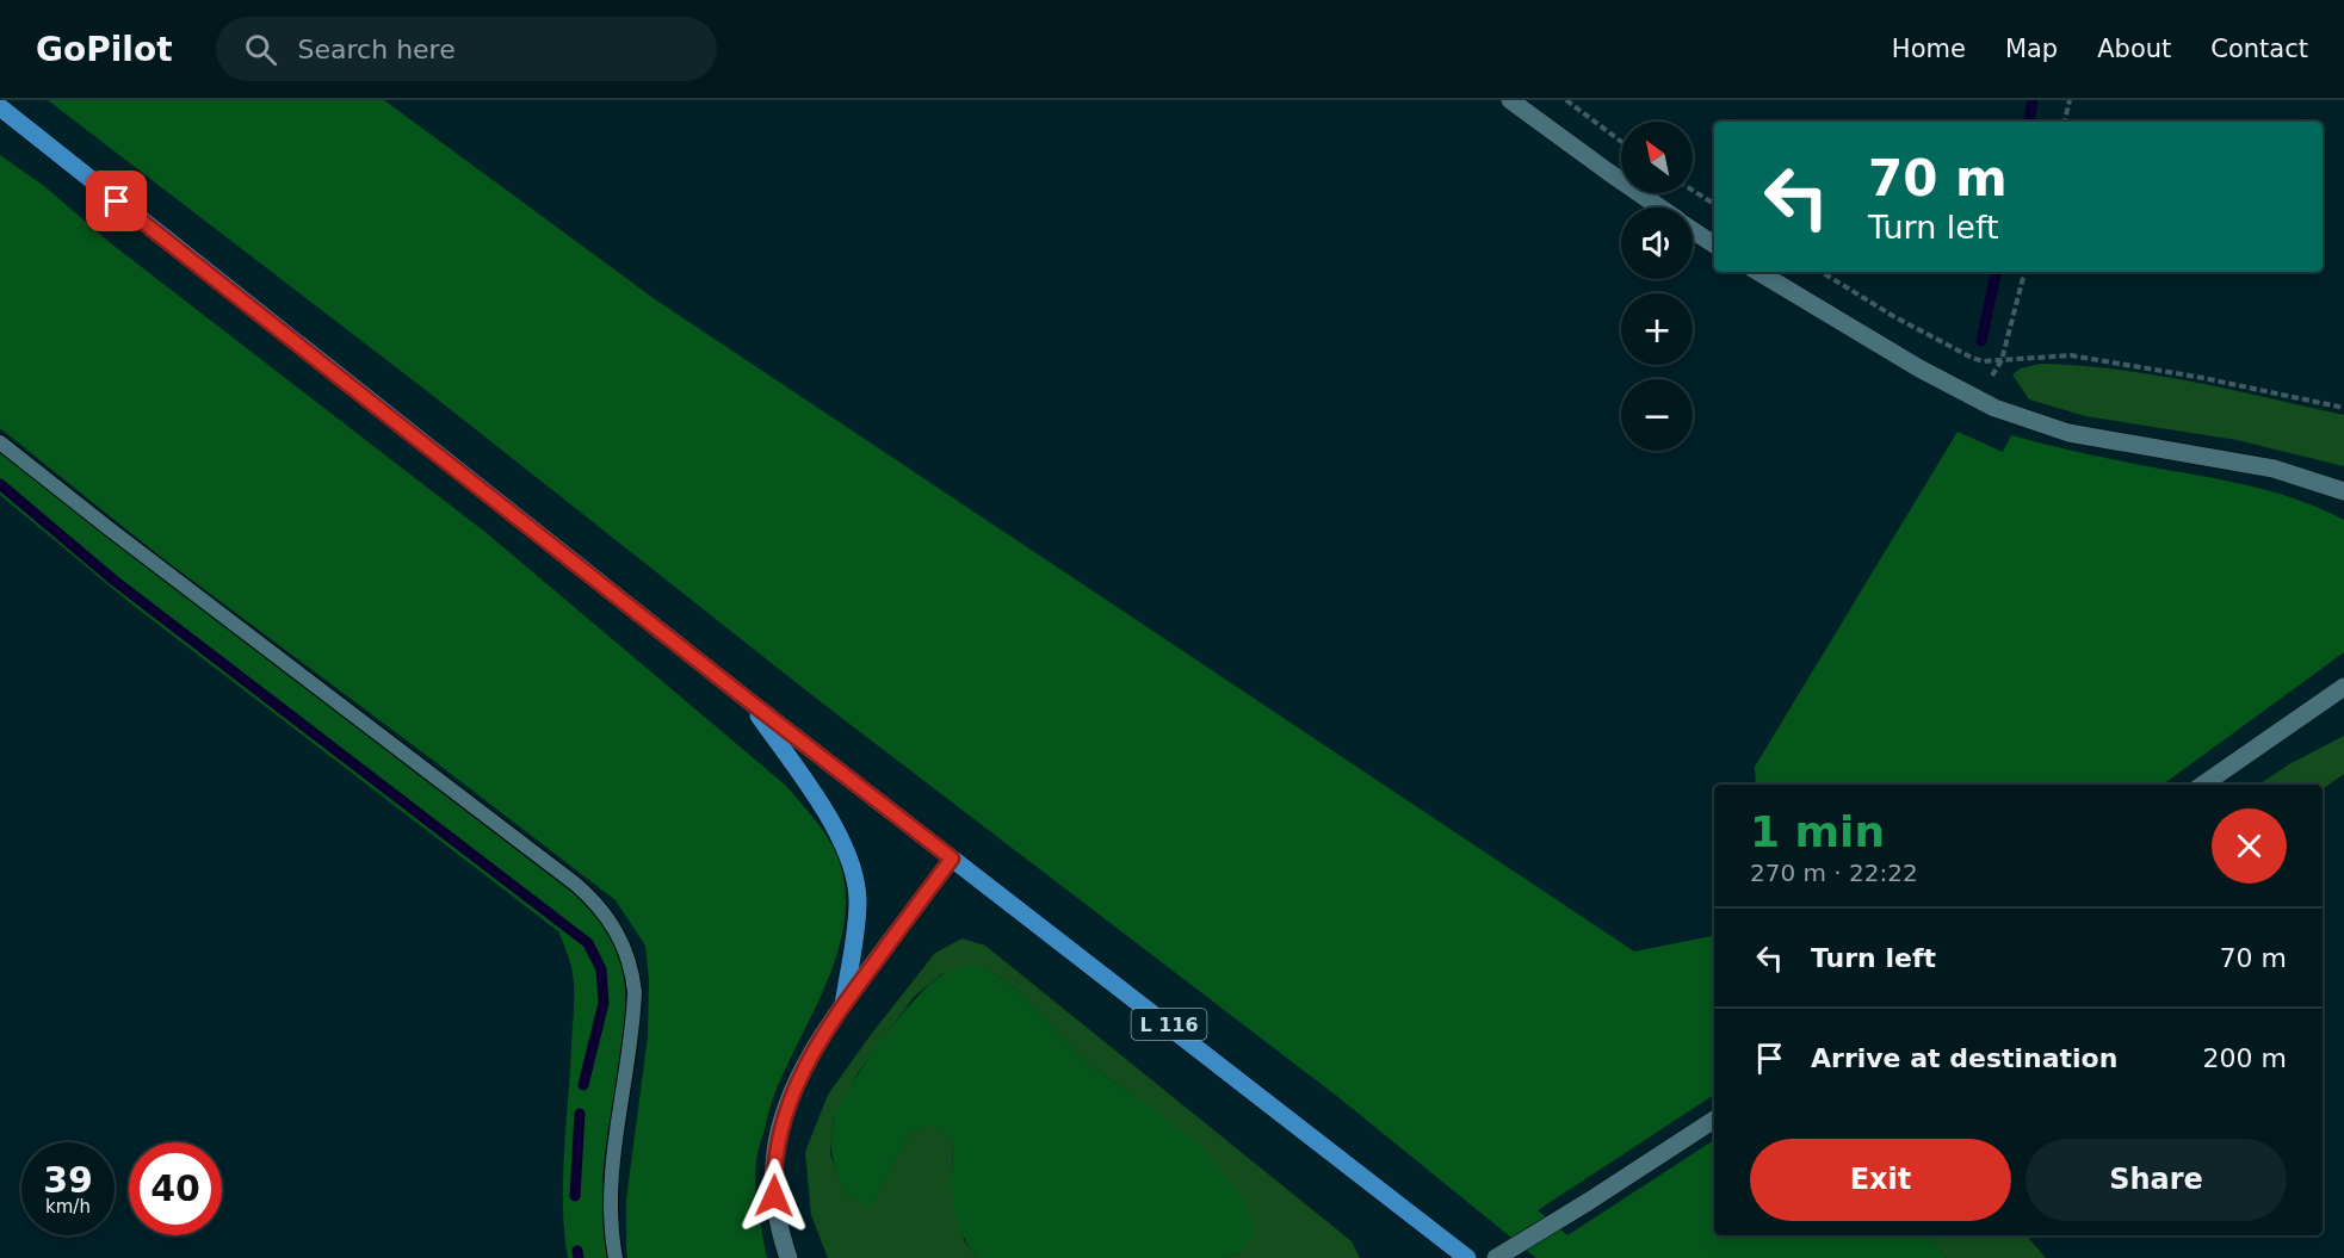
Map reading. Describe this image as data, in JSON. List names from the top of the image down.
{
  "streets": {
    "main road": ["L 116"]
  },
  "north": "top left",
  "page": {
    "header": "GoPilot",
    "search": "Search here",
    "nav": [
      "Home",
      "Map",
      "About",
      "Contact"
    ],
    "map_buttons": ["+", "−"],
    "turn": ["70 m", "Turn left"],
    "heading": ["1 min", "270 m · 22:22"],
    "list": [
      {
        "name": "Turn left",
        "value": "70 m"
      },
      {
        "name": "Arrive at destination",
        "value": "200 m"
      }
    ],
    "buttons": ["Exit", "Share"],
    "speed": "39 km/h",
    "limit": "40"
  }
}
